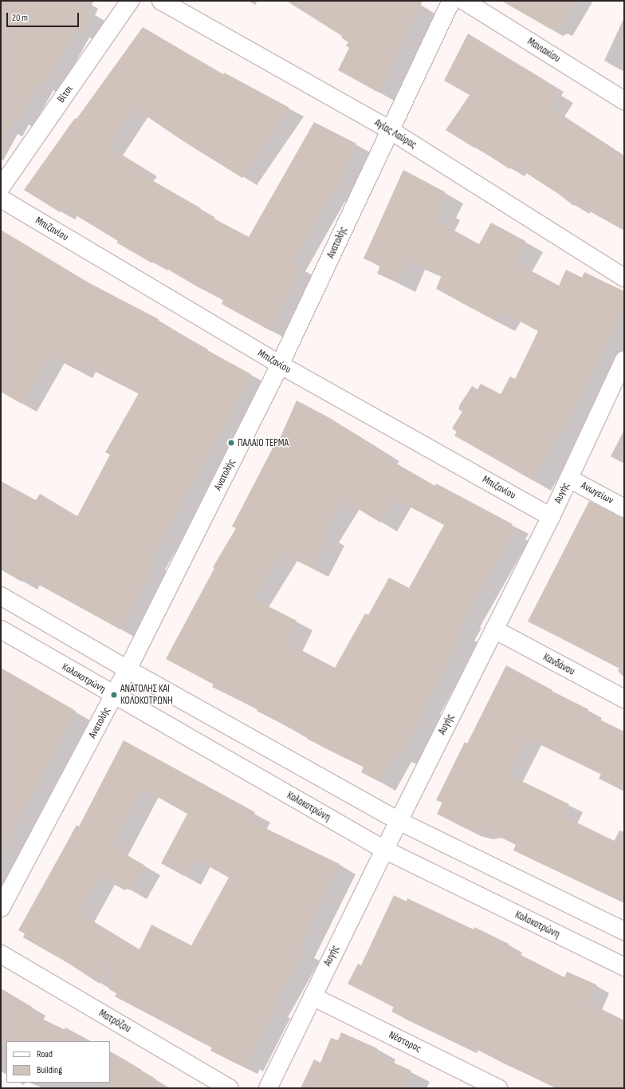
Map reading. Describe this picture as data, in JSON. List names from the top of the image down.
{
  "streets": {
    "street": [
      "Μανιακίου",
      "Βίτσι",
      "Αγίας Λαύρας",
      "Μπιζανίου",
      "Ανατολής",
      "Αυγής",
      "Ανωγείων",
      "Κανδάνου",
      "Κολοκοτρώνη",
      "Ματρόζου",
      "Νέστορος"
    ]
  },
  "crossings": [
    ["Αγίας Λαύρας", "Ανατολής"],
    ["Μπιζανίου", "Ανατολής"],
    ["Μπιζανίου", "Αυγής"],
    ["Ανατολής", "Κολοκοτρώνη"],
    ["Αυγής", "Ανωγείων"],
    ["Αυγής", "Κανδάνου"],
    ["Αυγής", "Κολοκοτρώνη"],
    ["Αυγής", "Νέστορος"]
  ],
  "places": ["ΠΑΛΑΙΟ ΤΕΡΜΑ", "ΑΝΑΤΟΛΗΣ ΚΑΙ ΚΟΛΟΚΟΤΡΩΝΗ"],
  "legend": ["Road", "Building"],
  "scale_bar": "20 m"
}
